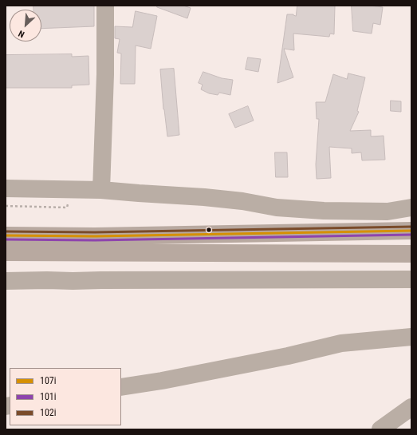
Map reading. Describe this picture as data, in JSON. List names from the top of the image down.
{
  "lines": ["transit line 102i", "transit line 107i", "transit line 101i"],
  "legend": ["107i", "101i", "102i"],
  "north": "bottom left"
}
